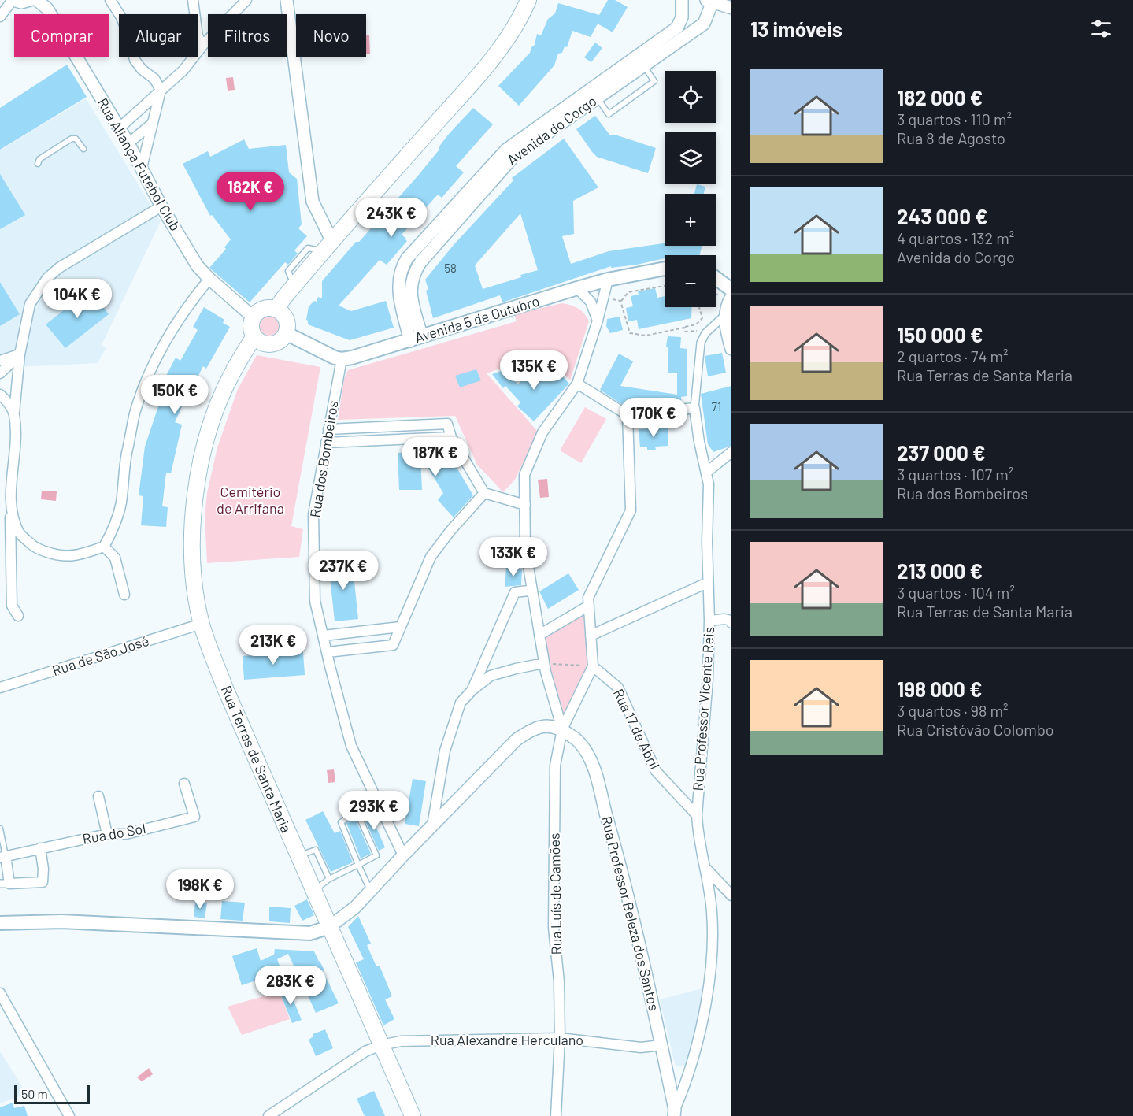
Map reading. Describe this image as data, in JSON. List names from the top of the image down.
{
  "streets": {
    "main road": ["Avenida 5 de Outubro", "Rua Terras de Santa Maria"],
    "street": [
      "Avenida do Corgo",
      "Rua Aliança Futebol Club",
      "Rua dos Bombeiros",
      "Rua de São José",
      "Rua Professor Vicente Reis",
      "Rua 17 de Abril",
      "Rua do Sol",
      "Rua Luís de Camões",
      "Rua Professor Beleza dos Santos",
      "Rua Alexandre Herculano"
    ]
  },
  "crossings": [
    ["Avenida do Corgo", "Avenida 5 de Outubro"],
    ["Rua Aliança Futebol Club", "Rua Terras de Santa Maria"],
    ["Avenida 5 de Outubro", "Rua dos Bombeiros"],
    ["Rua de São José", "Rua Terras de Santa Maria"],
    ["Rua Professor Vicente Reis", "Rua 17 de Abril"],
    ["Rua Professor Vicente Reis", "Rua Professor Beleza dos Santos"],
    ["Rua Terras de Santa Maria", "Rua Alexandre Herculano"],
    ["Rua Luís de Camões", "Rua Professor Beleza dos Santos"],
    ["Rua Luís de Camões", "Rua Alexandre Herculano"],
    ["Rua Professor Beleza dos Santos", "Rua Alexandre Herculano"]
  ],
  "parks": ["Cemitério de Arrifana"],
  "house_numbers": ["58", "71"],
  "scale_bar": "50 m",
  "page": {
    "heading": "13 imóveis",
    "chip": [
      "Comprar",
      "Alugar",
      "Filtros",
      "Novo"
    ],
    "list": [
      {
        "name": "182 000 €",
        "note": "3 quartos · 110 m² · Rua 8 de Agosto"
      },
      {
        "name": "243 000 €",
        "note": "4 quartos · 132 m² · Avenida do Corgo"
      },
      {
        "name": "150 000 €",
        "note": "2 quartos · 74 m² · Rua Terras de Santa Maria"
      },
      {
        "name": "237 000 €",
        "note": "3 quartos · 107 m² · Rua dos Bombeiros"
      },
      {
        "name": "213 000 €",
        "note": "3 quartos · 104 m² · Rua Terras de Santa Maria"
      },
      {
        "name": "198 000 €",
        "note": "3 quartos · 98 m² · Rua Cristóvão Colombo"
      }
    ],
    "map_buttons": ["+", "−"],
    "price": [
      "182K €",
      "243K €",
      "104K €",
      "135K €",
      "150K €",
      "170K €",
      "187K €",
      "133K €",
      "237K €",
      "213K €",
      "293K €",
      "198K €",
      "283K €"
    ],
    "scale": "50 m"
  }
}
